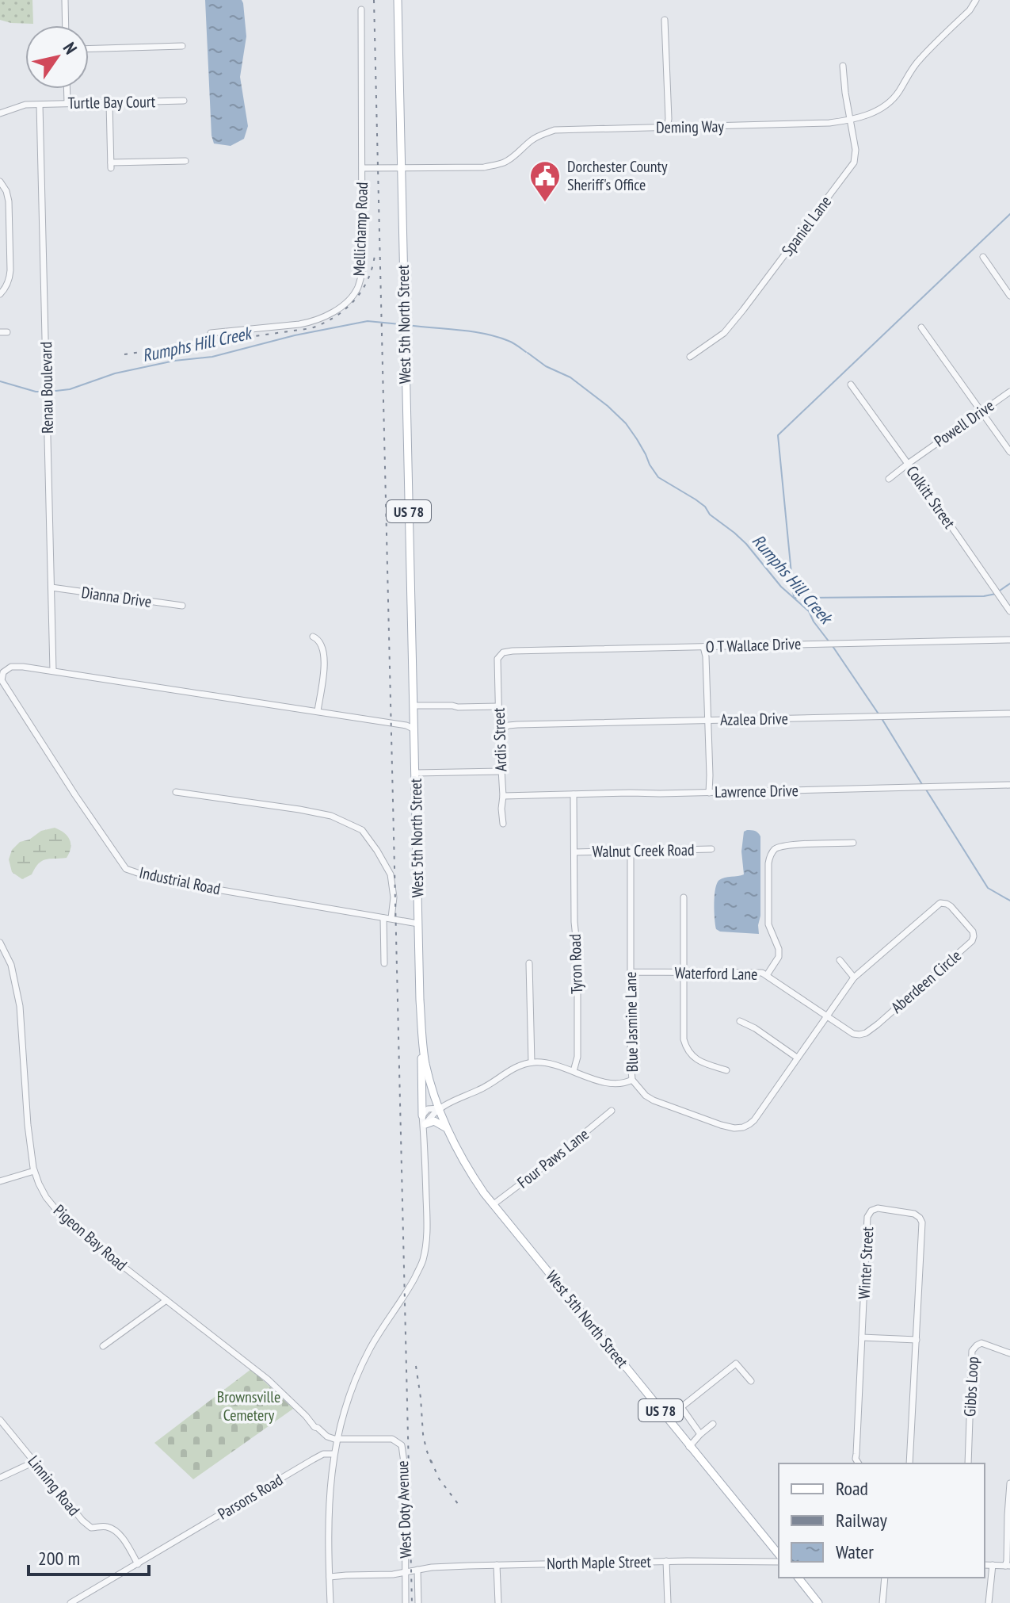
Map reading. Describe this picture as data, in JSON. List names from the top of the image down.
{
  "streets": {
    "main road": ["West 5th North Street", "US 78"],
    "street": [
      "Turtle Bay Court",
      "Deming Way",
      "Spaniel Lane",
      "Mellichamp Road",
      "Renau Boulevard",
      "Powell Drive",
      "Colkitt Street",
      "Dianna Drive",
      "O T Wallace Drive",
      "Azalea Drive",
      "Ardis Street",
      "Lawrence Drive",
      "Walnut Creek Road",
      "Industrial Road",
      "Tyron Road",
      "Waterford Lane",
      "Aberdeen Circle",
      "Blue Jasmine Lane",
      "Four Paws Lane",
      "Pigeon Bay Road",
      "Winter Street",
      "Gibbs Loop",
      "Linning Road",
      "Parsons Road",
      "West Doty Avenue",
      "North Maple Street"
    ]
  },
  "crossings": [
    ["Turtle Bay Court", "Renau Boulevard"],
    ["Deming Way", "Spaniel Lane"],
    ["Deming Way", "Mellichamp Road"],
    ["Deming Way", "West 5th North Street"],
    ["West 5th North Street", "Industrial Road"],
    ["West 5th North Street", "Four Paws Lane"],
    ["Renau Boulevard", "Dianna Drive"],
    ["Renau Boulevard", "Industrial Road"],
    ["Powell Drive", "Colkitt Street"],
    ["O T Wallace Drive", "Ardis Street"],
    ["Azalea Drive", "Ardis Street"],
    ["Ardis Street", "Lawrence Drive"],
    ["Lawrence Drive", "Tyron Road"],
    ["Walnut Creek Road", "Tyron Road"],
    ["Walnut Creek Road", "Blue Jasmine Lane"],
    ["Waterford Lane", "Aberdeen Circle"],
    ["Waterford Lane", "Blue Jasmine Lane"],
    ["Aberdeen Circle", "Blue Jasmine Lane"],
    ["Pigeon Bay Road", "West Doty Avenue"],
    ["Linning Road", "Parsons Road"],
    ["West Doty Avenue", "North Maple Street"]
  ],
  "water": ["Rumphs Hill Creek"],
  "parks": ["Brownsville Cemetery"],
  "places": {
    "public building": ["Dorchester County Sheriff's Office"]
  },
  "legend": ["Road", "Railway", "Water"],
  "scale_bar": "200 m",
  "north": "top right"
}
